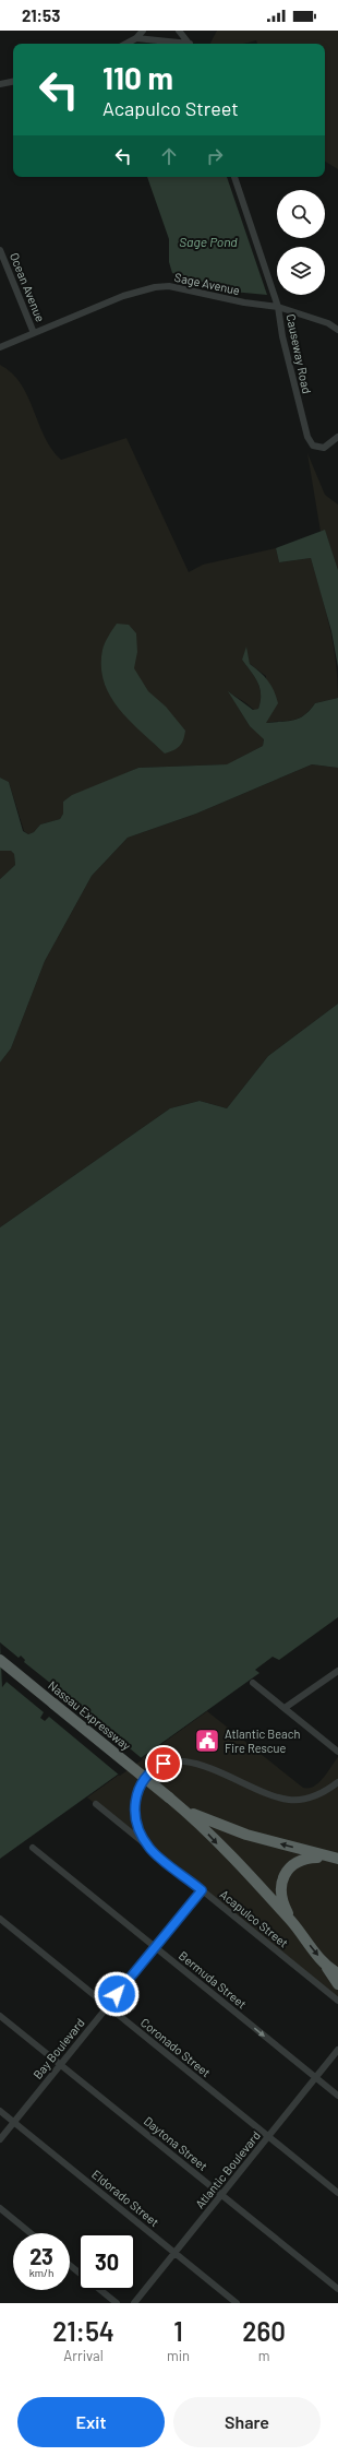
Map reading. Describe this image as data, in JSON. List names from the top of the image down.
{
  "streets": {
    "highway": ["Nassau Expressway"],
    "street": [
      "Sage Avenue",
      "Ocean Avenue",
      "Causeway Road",
      "Acapulco Street",
      "Bermuda Street",
      "Coronado Street",
      "Bay Boulevard",
      "Daytona Street",
      "Atlantic Boulevard",
      "Eldorado Street"
    ]
  },
  "crossings": [
    ["Sage Avenue", "Ocean Avenue"],
    ["Sage Avenue", "Causeway Road"],
    ["Acapulco Street", "Bay Boulevard"],
    ["Bermuda Street", "Bay Boulevard"],
    ["Bermuda Street", "Atlantic Boulevard"],
    ["Coronado Street", "Bay Boulevard"],
    ["Coronado Street", "Atlantic Boulevard"],
    ["Bay Boulevard", "Daytona Street"],
    ["Bay Boulevard", "Eldorado Street"],
    ["Daytona Street", "Atlantic Boulevard"],
    ["Atlantic Boulevard", "Eldorado Street"]
  ],
  "one_way": ["Bermuda Street"],
  "water": ["Sage Pond"],
  "places": {
    "public building": ["Atlantic Beach Fire Rescue"]
  },
  "page": {
    "status": "21:53",
    "turn": ["110 m", "Acapulco Street"],
    "speed": "23 km/h",
    "limit": "30",
    "eta": [
      "21:54",
      "Arrival",
      "1",
      "min",
      "260",
      "m"
    ],
    "buttons": ["Exit", "Share"]
  }
}
